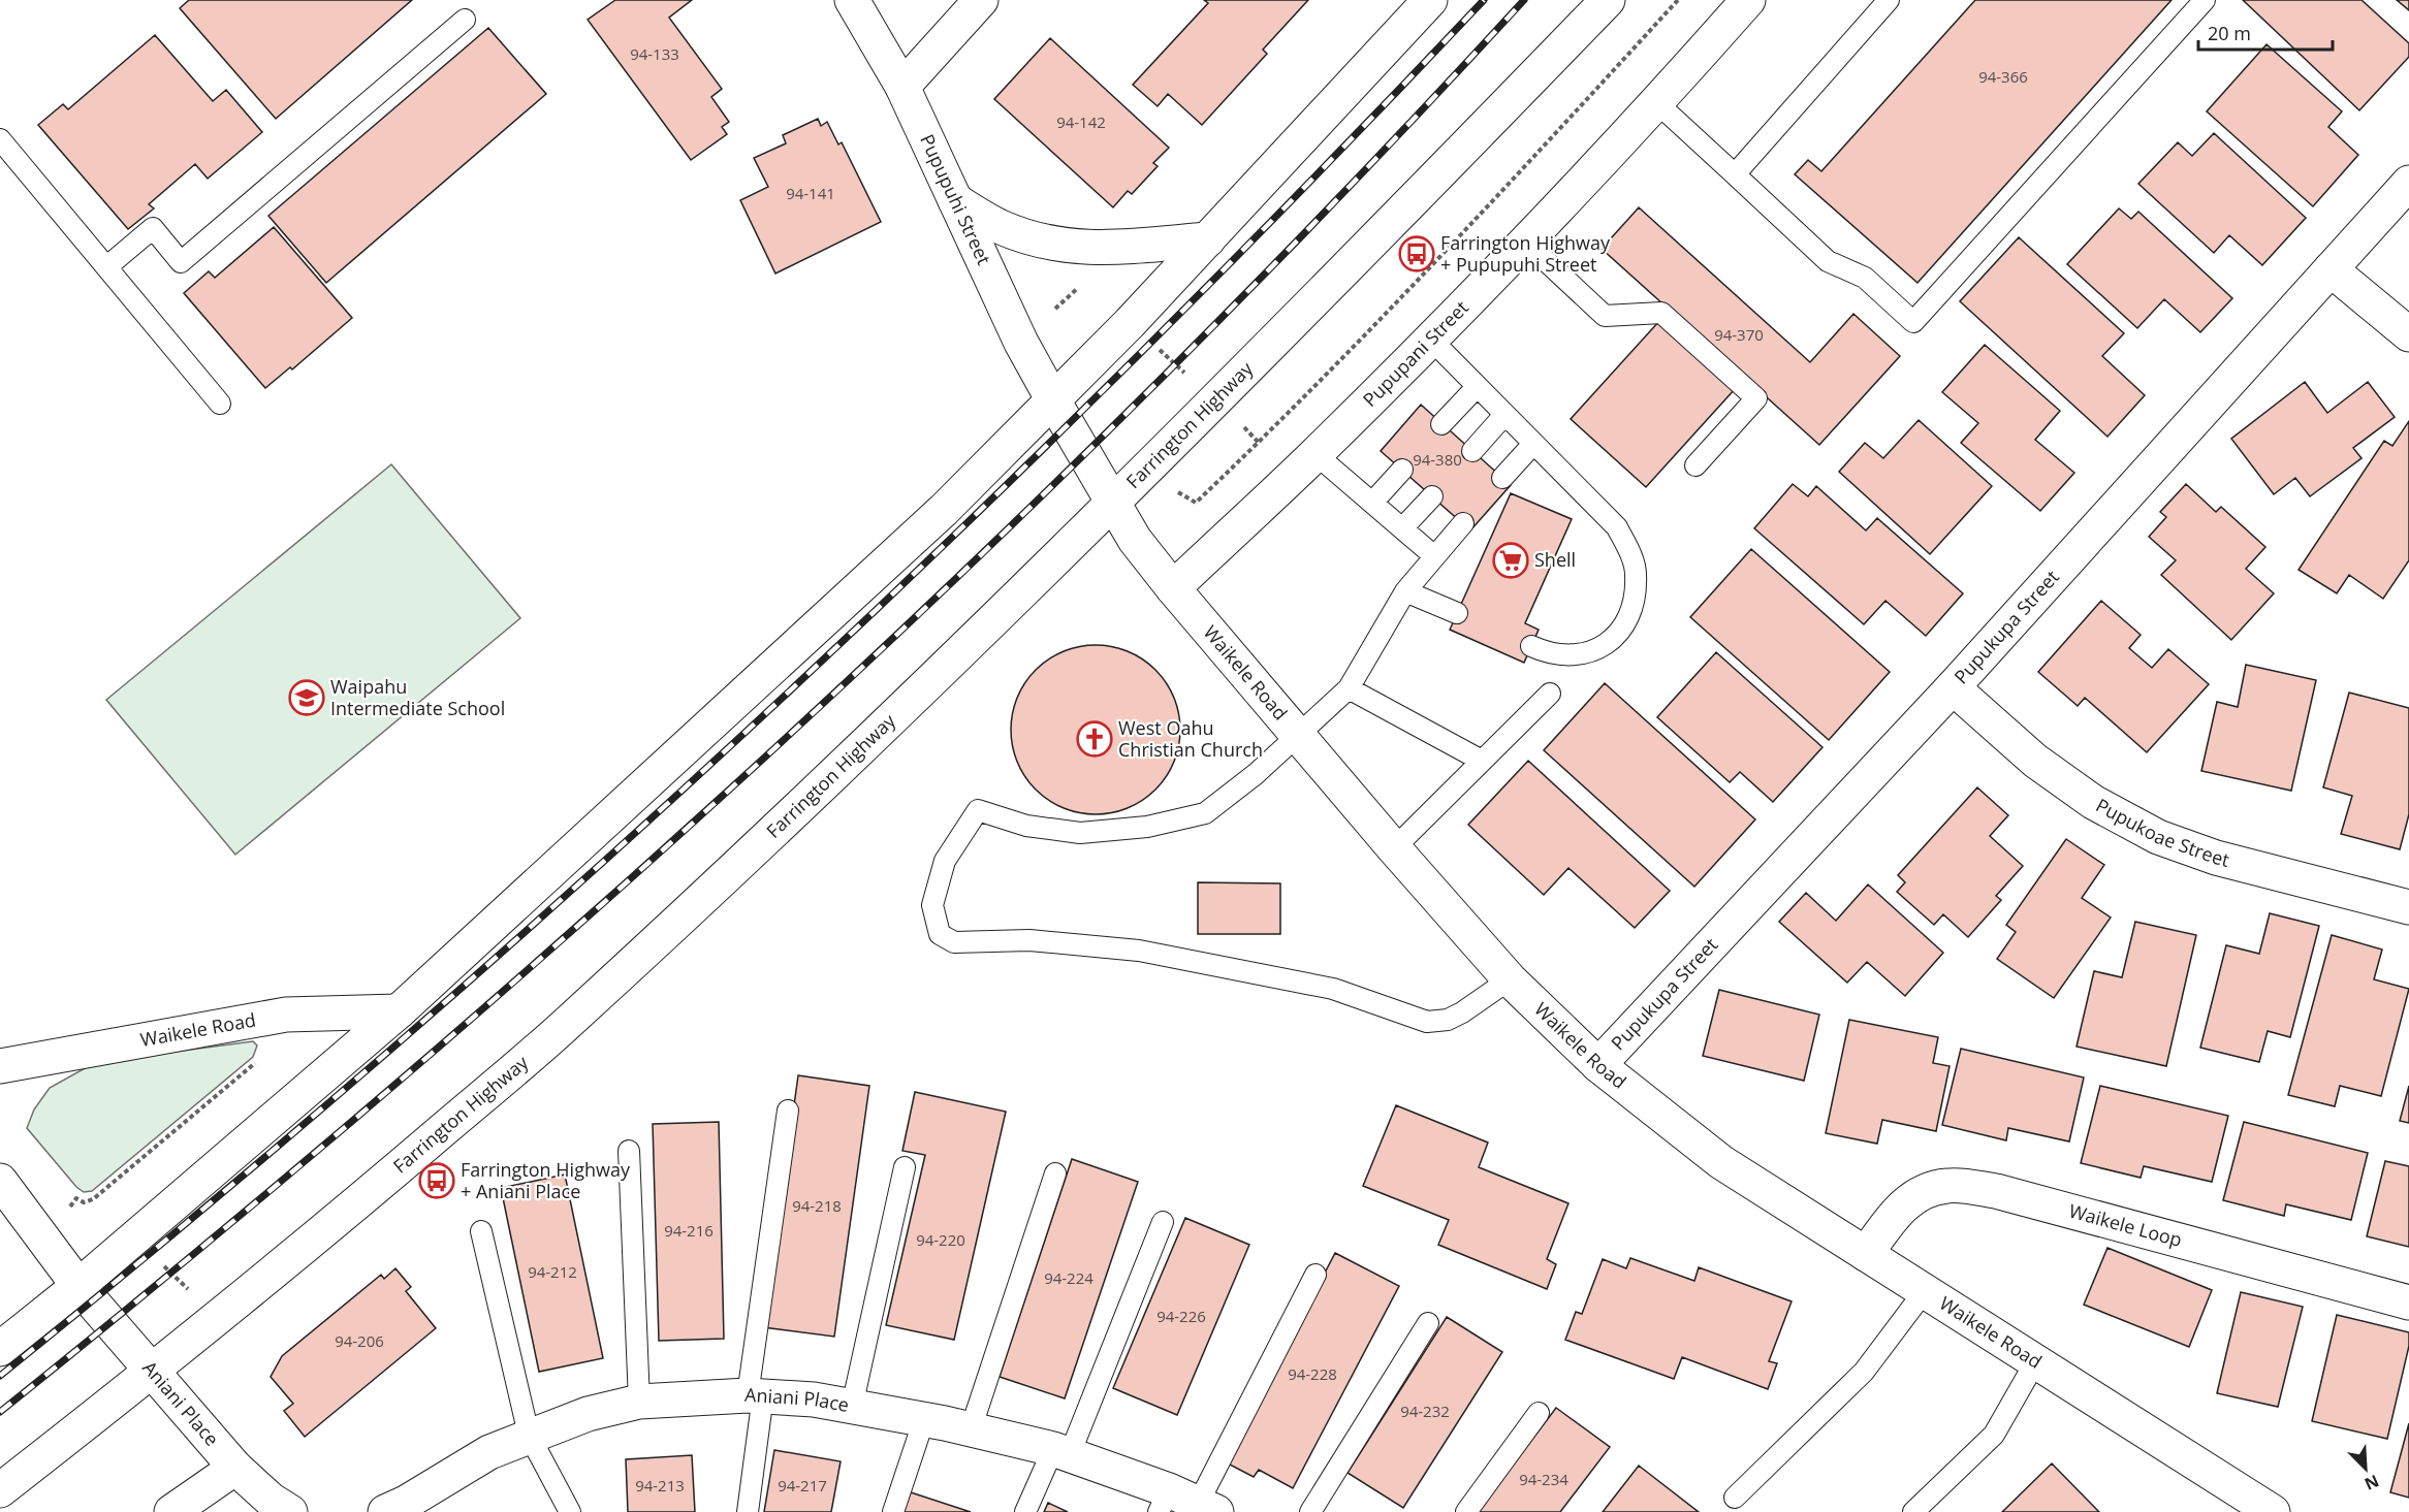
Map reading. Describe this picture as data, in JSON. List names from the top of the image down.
{
  "streets": {
    "street": [
      "Pupupuhi Street",
      "Pupupani Street",
      "Farrington Highway",
      "Pupukupa Street",
      "Waikele Road",
      "Pupukoae Street",
      "Waikele Loop",
      "Aniani Place"
    ]
  },
  "crossings": [
    ["Pupupuhi Street", "Waikele Road"],
    ["Pupupani Street", "Waikele Road"],
    ["Farrington Highway", "Waikele Road"],
    ["Farrington Highway", "Aniani Place"],
    ["Pupukupa Street", "Waikele Road"],
    ["Pupukupa Street", "Pupukoae Street"],
    ["Waikele Road", "Waikele Loop"]
  ],
  "places": {
    "bus stop": ["Farrington Highway + Pupupuhi Street", "Farrington Highway + Aniani Place"],
    "supermarket": ["Shell"],
    "school or university": ["Waipahu Intermediate School"],
    "church": ["West Oahu Christian Church"]
  },
  "house_numbers": [
    "94-133",
    "94-366",
    "94-142",
    "94-141",
    "94-370",
    "94-380",
    "94-218",
    "94-216",
    "94-220",
    "94-212",
    "94-224",
    "94-226",
    "94-206",
    "94-228",
    "94-232",
    "94-234",
    "94-213",
    "94-217"
  ],
  "scale_bar": "20 m",
  "north": "bottom right"
}
